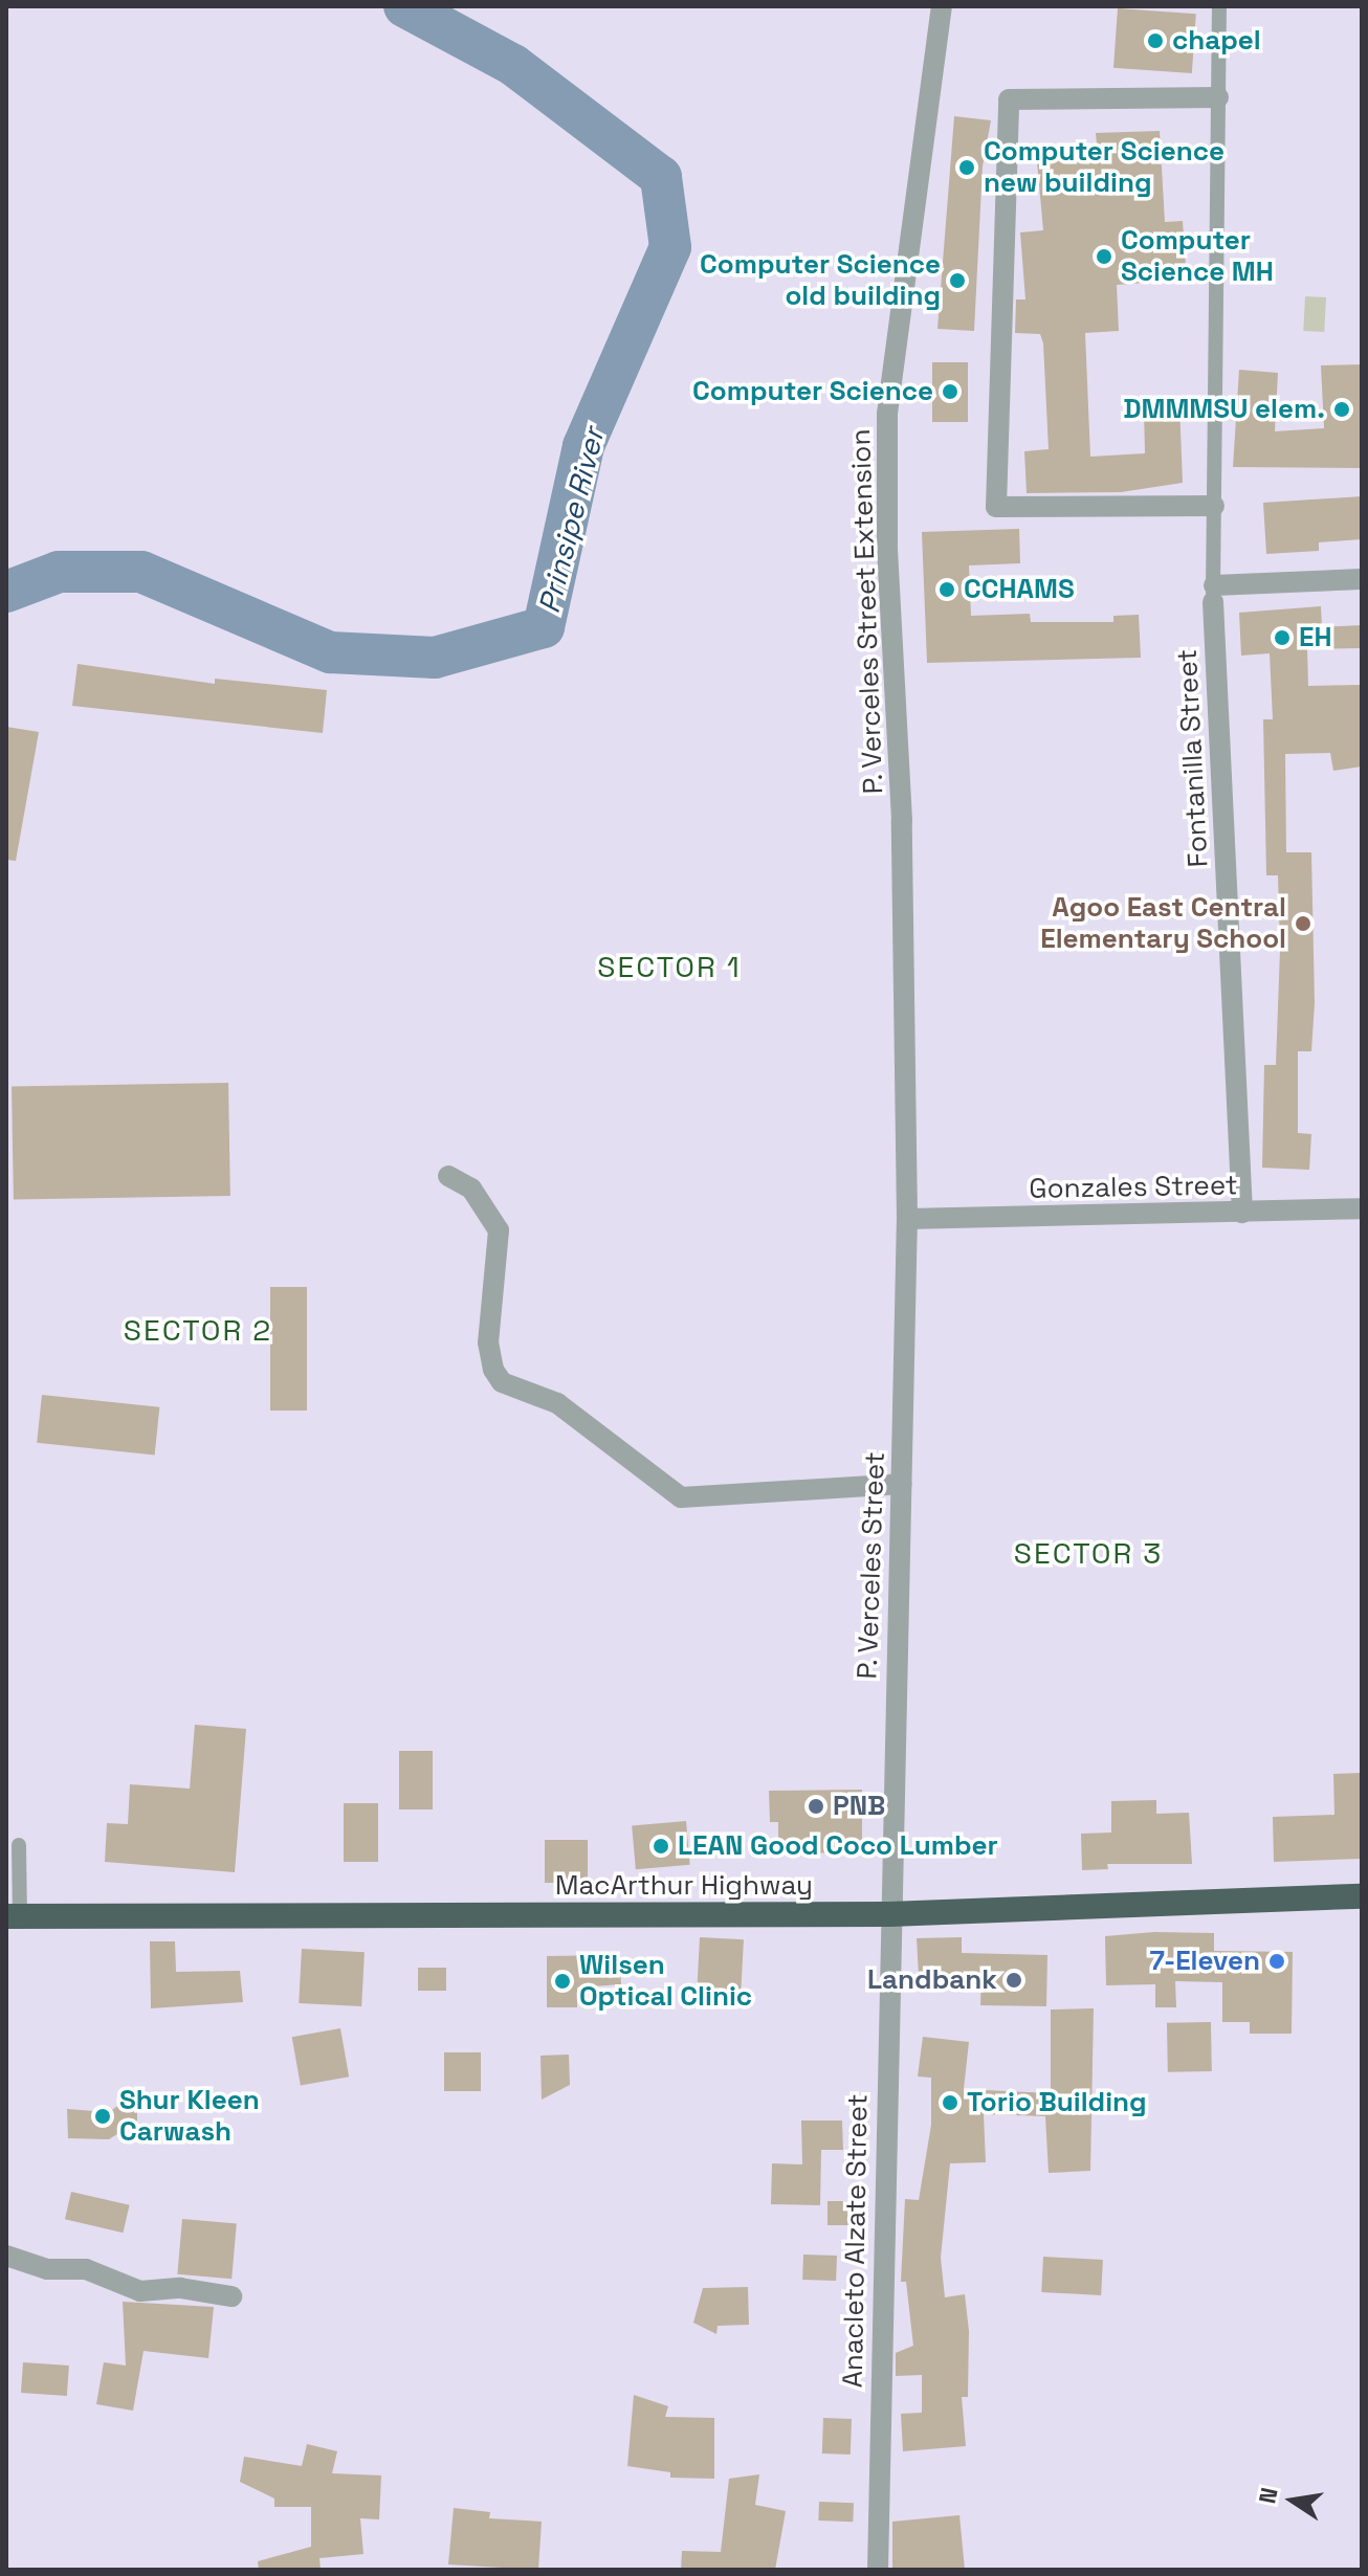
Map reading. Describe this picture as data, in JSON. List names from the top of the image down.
{
  "streets": {
    "highway": ["MacArthur Highway"],
    "street": [
      "P. Verceles Street Extension",
      "Fontanilla Street",
      "Gonzales Street",
      "P. Verceles Street",
      "Anacleto Alzate Street"
    ]
  },
  "crossings": [
    ["P. Verceles Street Extension", "Gonzales Street"],
    ["P. Verceles Street Extension", "P. Verceles Street"],
    ["Fontanilla Street", "Gonzales Street"],
    ["Gonzales Street", "P. Verceles Street"],
    ["P. Verceles Street", "MacArthur Highway"],
    ["P. Verceles Street", "Anacleto Alzate Street"],
    ["MacArthur Highway", "Anacleto Alzate Street"]
  ],
  "districts": ["SECTOR 1", "SECTOR 2", "SECTOR 3"],
  "water": ["Prinsipe River"],
  "places": [
    "chapel",
    "Computer Science new building",
    "Computer Science MH",
    "Computer Science old building",
    "Computer Science",
    "DMMMSU elem.",
    "CCHAMS",
    "EH",
    "Agoo East Central Elementary School",
    "PNB",
    "LEAN Good Coco Lumber",
    "7-Eleven",
    "Landbank",
    "Wilsen Optical Clinic",
    "Torio Building",
    "Shur Kleen Carwash"
  ],
  "north": "left"
}
